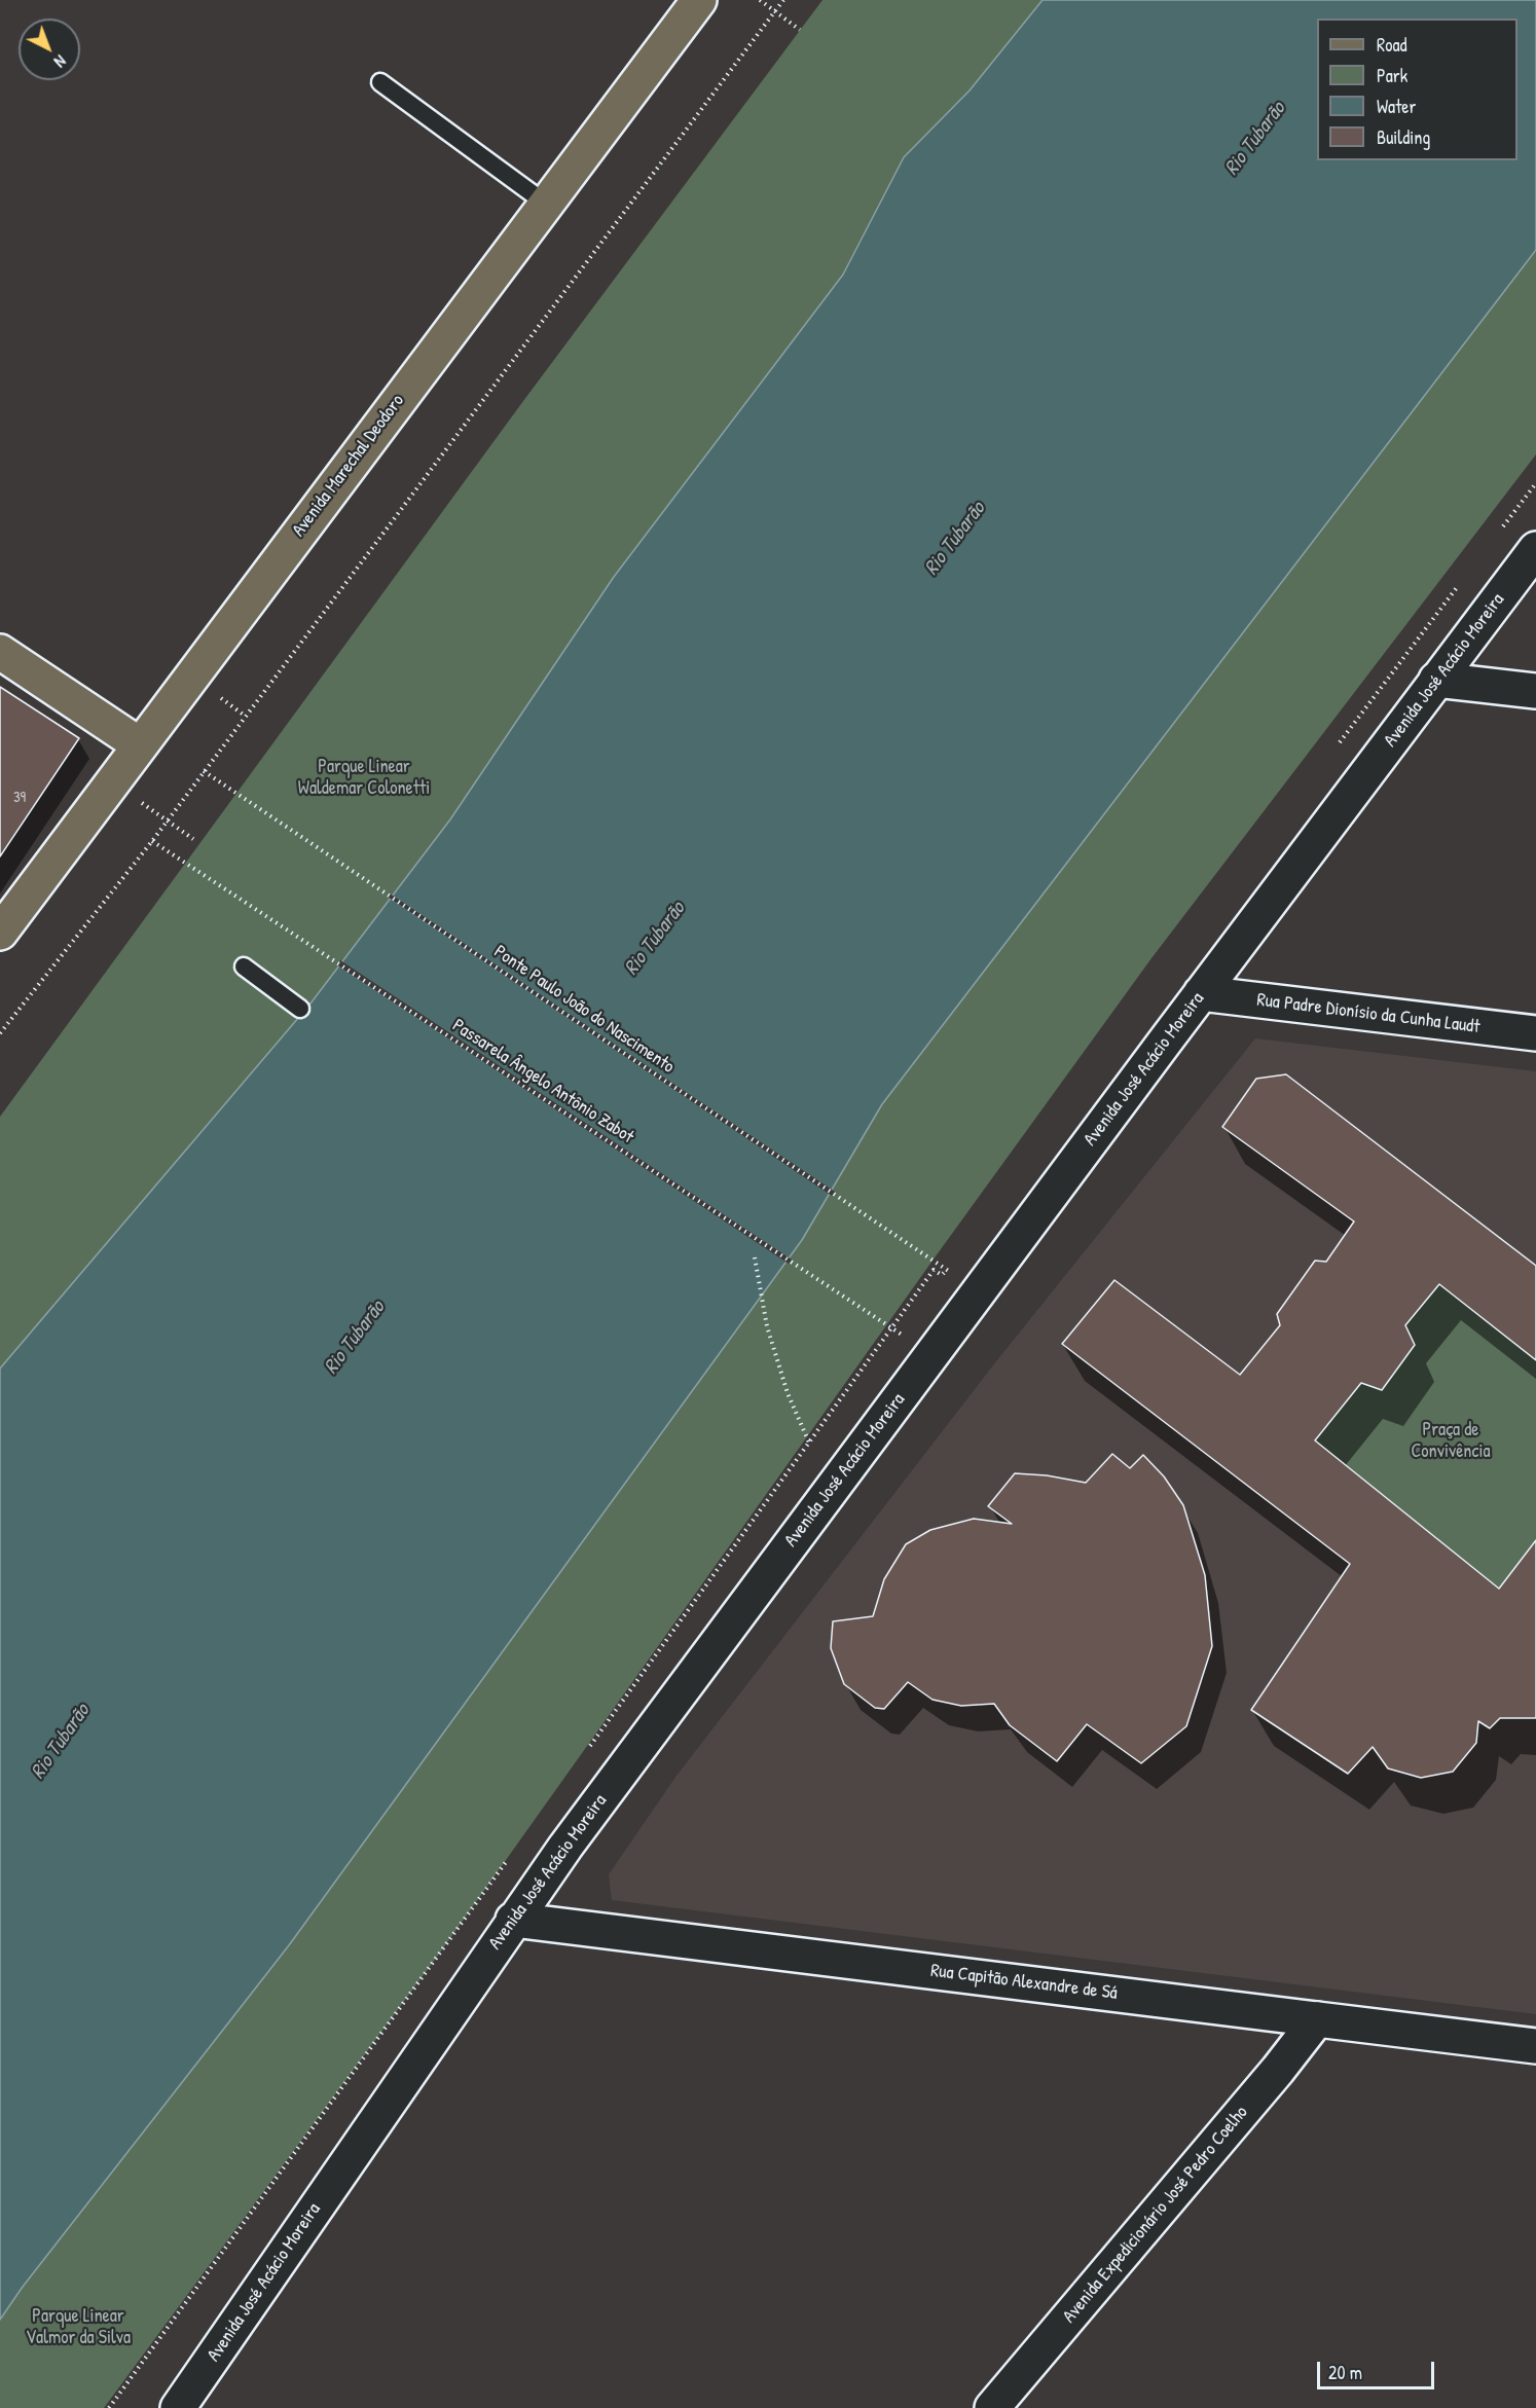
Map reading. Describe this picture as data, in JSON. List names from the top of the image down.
{
  "streets": {
    "main road": [
      "Avenida Marechal Deodoro",
      "Avenida José Acácio Moreira",
      "Rua Padre Dionísio da Cunha Laudt",
      "Rua Capitão Alexandre de Sá",
      "Avenida Expedicionário José Pedro Coelho"
    ],
    "path": ["Ponte Paulo João do Nascimento", "Passarela Ângelo Antônio Zabot"]
  },
  "crossings": [
    ["Avenida José Acácio Moreira", "Rua Padre Dionísio da Cunha Laudt"],
    ["Avenida José Acácio Moreira", "Rua Capitão Alexandre de Sá"],
    ["Rua Capitão Alexandre de Sá", "Avenida Expedicionário José Pedro Coelho"]
  ],
  "water": ["Rio Tubarão"],
  "parks": ["Parque Linear Waldemar Colonetti", "Praça de Convivência", "Parque Linear Valmor da Silva"],
  "house_numbers": ["39"],
  "legend": [
    "Road",
    "Park",
    "Water",
    "Building"
  ],
  "scale_bar": "20 m",
  "north": "bottom right"
}
